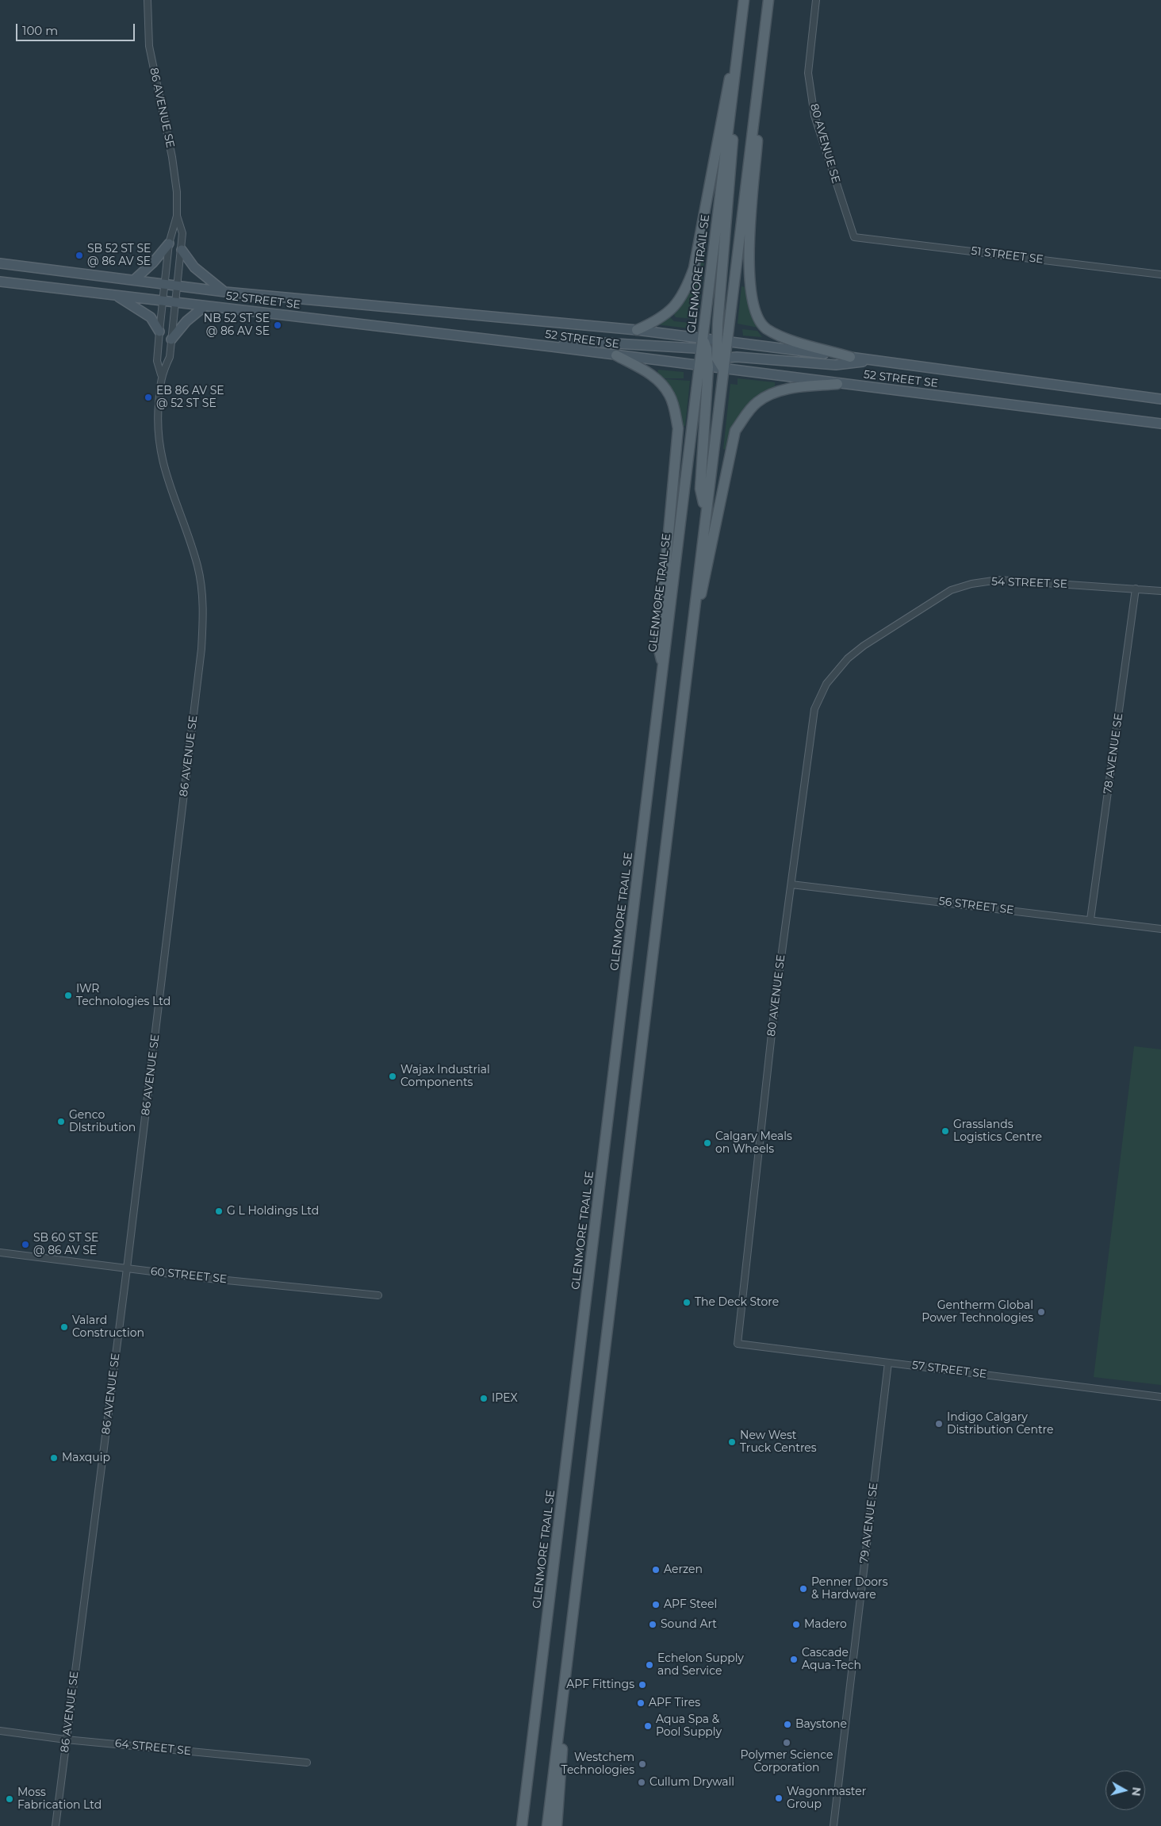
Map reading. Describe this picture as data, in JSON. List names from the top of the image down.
{
  "streets": {
    "main road": ["GLENMORE TRAIL SE", "52 STREET SE"],
    "street": [
      "86 AVENUE SE",
      "80 AVENUE SE",
      "51 STREET SE",
      "54 STREET SE",
      "78 AVENUE SE",
      "56 STREET SE",
      "60 STREET SE",
      "57 STREET SE",
      "79 AVENUE SE",
      "64 STREET SE"
    ]
  },
  "crossings": [
    ["86 AVENUE SE", "52 STREET SE"],
    ["86 AVENUE SE", "60 STREET SE"],
    ["86 AVENUE SE", "64 STREET SE"],
    ["80 AVENUE SE", "51 STREET SE"],
    ["80 AVENUE SE", "54 STREET SE"],
    ["80 AVENUE SE", "56 STREET SE"],
    ["80 AVENUE SE", "57 STREET SE"],
    ["GLENMORE TRAIL SE", "52 STREET SE"],
    ["54 STREET SE", "78 AVENUE SE"],
    ["78 AVENUE SE", "56 STREET SE"],
    ["57 STREET SE", "79 AVENUE SE"]
  ],
  "places": [
    "SB 52 ST SE @ 86 AV SE",
    "NB 52 ST SE @ 86 AV SE",
    "EB 86 AV SE @ 52 ST SE",
    "IWR Technologies Ltd",
    "Wajax Industrial Components",
    "Genco DIstribution",
    "Grasslands Logistics Centre",
    "Calgary Meals on Wheels",
    "G L Holdings Ltd",
    "SB 60 ST SE @ 86 AV SE",
    "The Deck Store",
    "Gentherm Global Power Technologies",
    "Valard Construction",
    "IPEX",
    "Indigo Calgary Distribution Centre",
    "New West Truck Centres",
    "Maxquip",
    "Aerzen",
    "Penner Doors & Hardware",
    "APF Steel",
    "Sound Art",
    "Madero",
    "Cascade Aqua-Tech",
    "Echelon Supply and Service",
    "APF Fittings",
    "APF Tires",
    "Baystone",
    "Aqua Spa & Pool Supply",
    "Polymer Science Corporation",
    "Westchem Technologies",
    "Cullum Drywall",
    "Wagonmaster Group",
    "Moss Fabrication Ltd"
  ],
  "scale_bar": "100 m",
  "north": "right"
}
